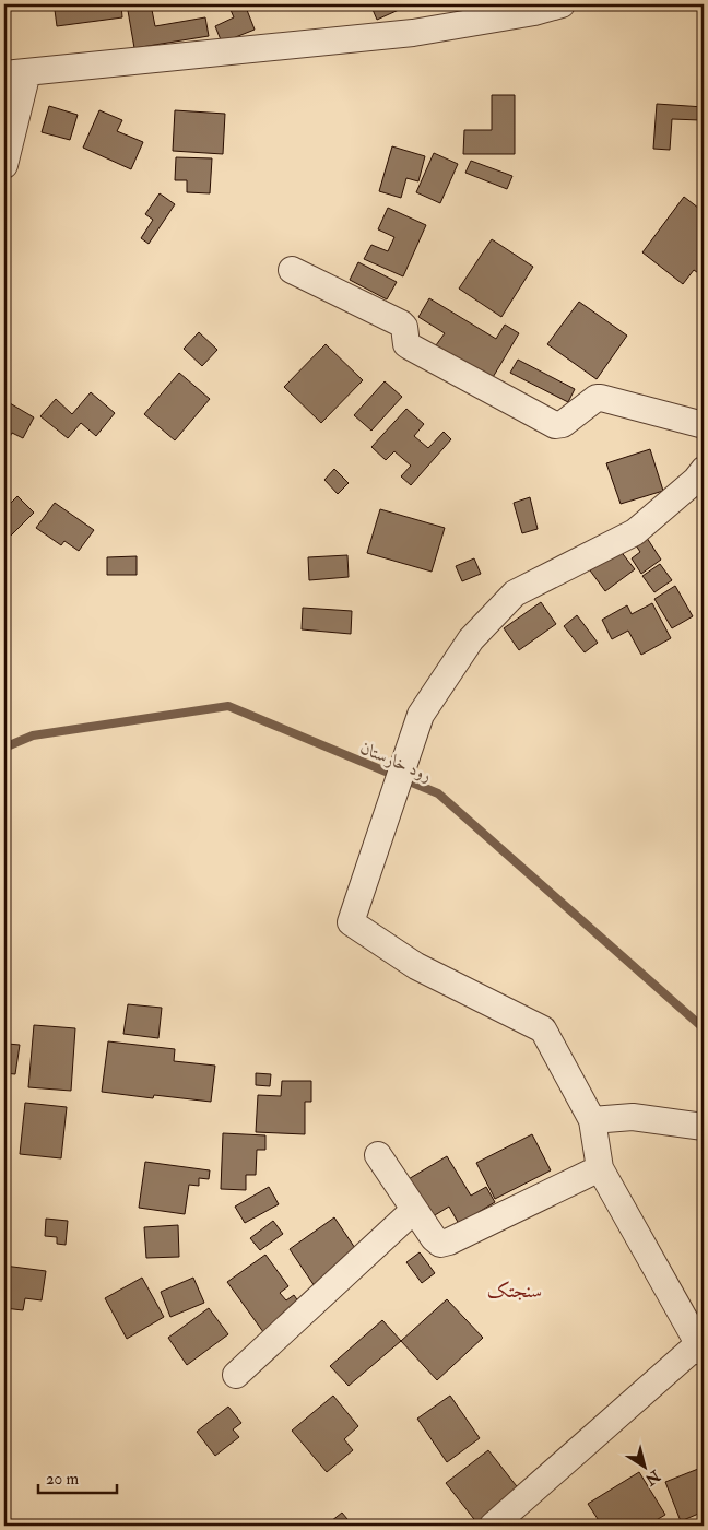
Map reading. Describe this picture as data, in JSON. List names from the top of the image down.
{
  "districts": ["سنجتک"],
  "water": ["رود خارستان"],
  "scale_bar": "20 m",
  "north": "bottom right"
}
